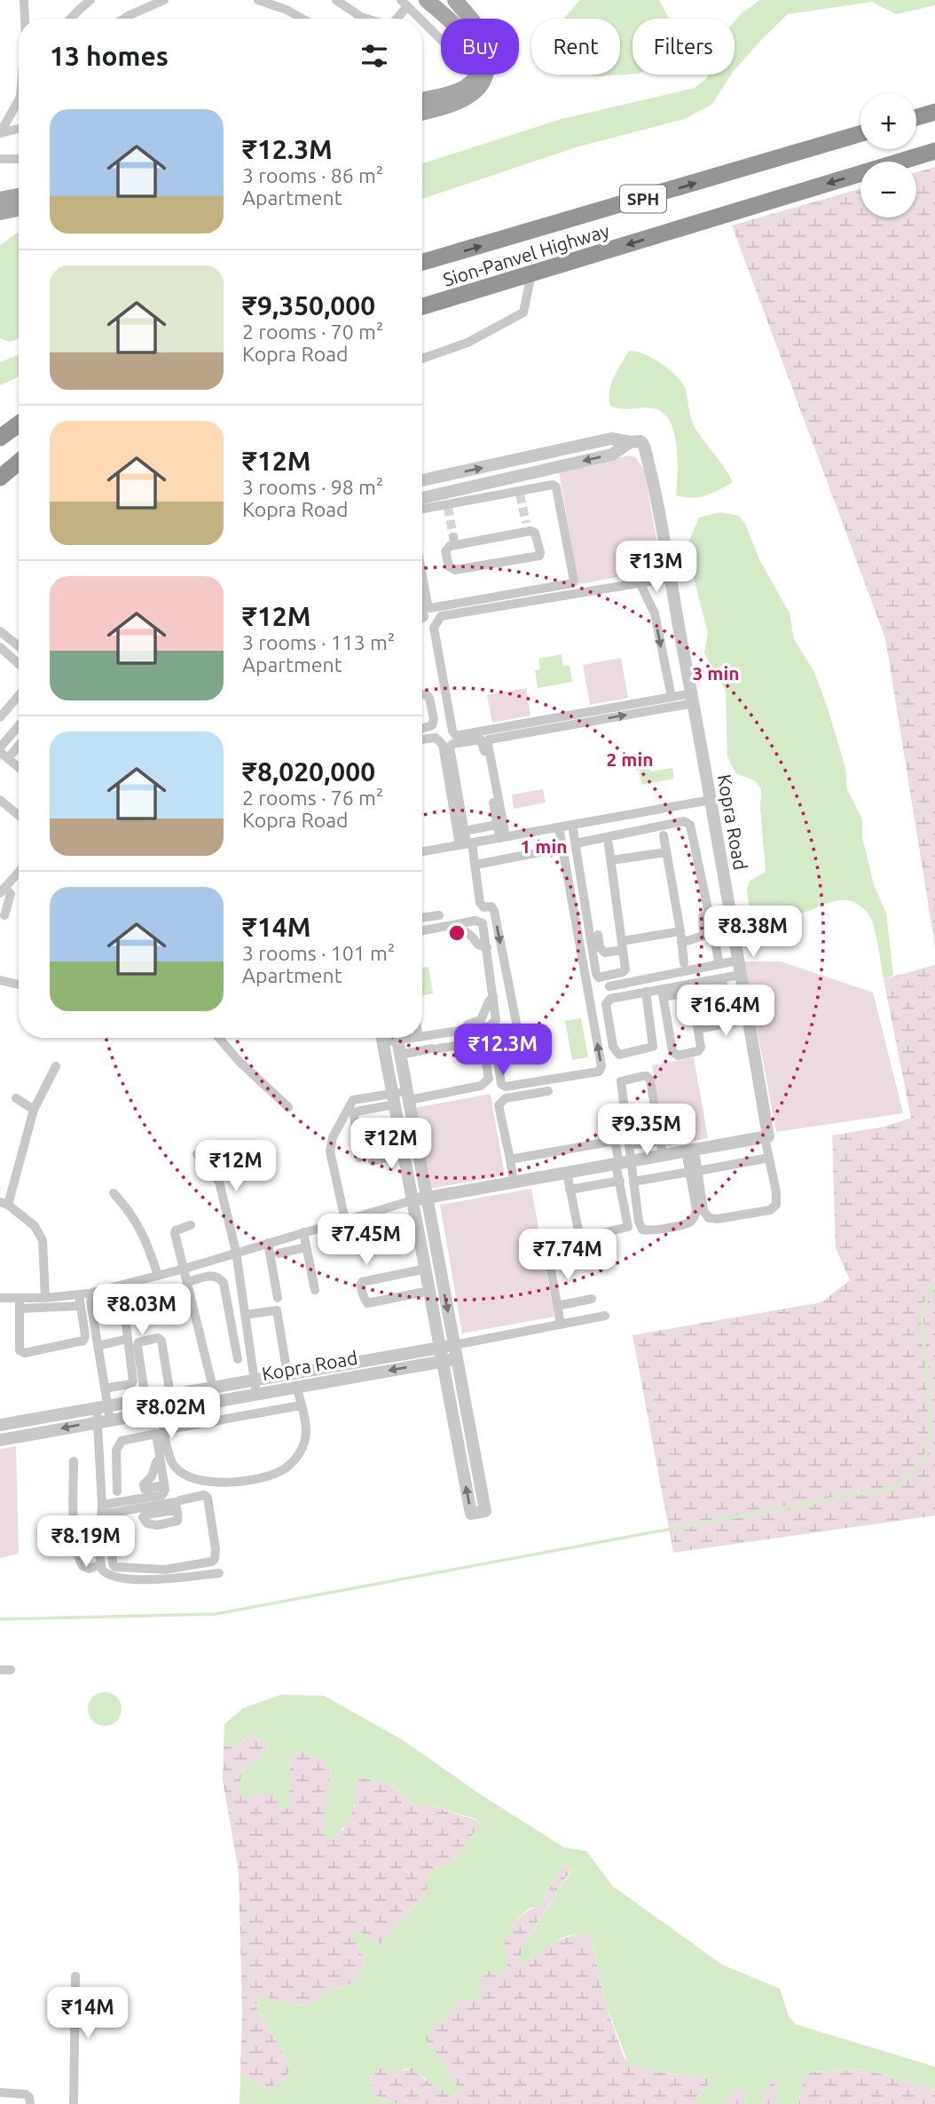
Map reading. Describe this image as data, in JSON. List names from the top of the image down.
{
  "streets": {
    "highway": ["SPH", "Sion-Panvel Highway"],
    "street": ["Kopra Road"]
  },
  "page": {
    "chip": ["Buy", "Rent", "Filters"],
    "heading": "13 homes",
    "map_buttons": ["+", "−"],
    "list": [
      {
        "name": "₹12.3M",
        "note": "3 rooms · 86 m² · Apartment"
      },
      {
        "name": "₹9,350,000",
        "note": "2 rooms · 70 m² · Kopra Road"
      },
      {
        "name": "₹12M",
        "note": "3 rooms · 98 m² · Kopra Road"
      },
      {
        "name": "₹12M",
        "note": "3 rooms · 113 m² · Apartment"
      },
      {
        "name": "₹8,020,000",
        "note": "2 rooms · 76 m² · Kopra Road"
      },
      {
        "name": "₹14M",
        "note": "3 rooms · 101 m² · Apartment"
      }
    ],
    "price": [
      "₹13M",
      "₹8.38M",
      "₹16.4M",
      "₹12.3M",
      "₹9.35M",
      "₹12M",
      "₹12M",
      "₹7.45M",
      "₹7.74M",
      "₹8.03M",
      "₹8.02M",
      "₹8.19M",
      "₹14M"
    ]
  },
  "rings": ["3 min", "2 min", "1 min"]
}
